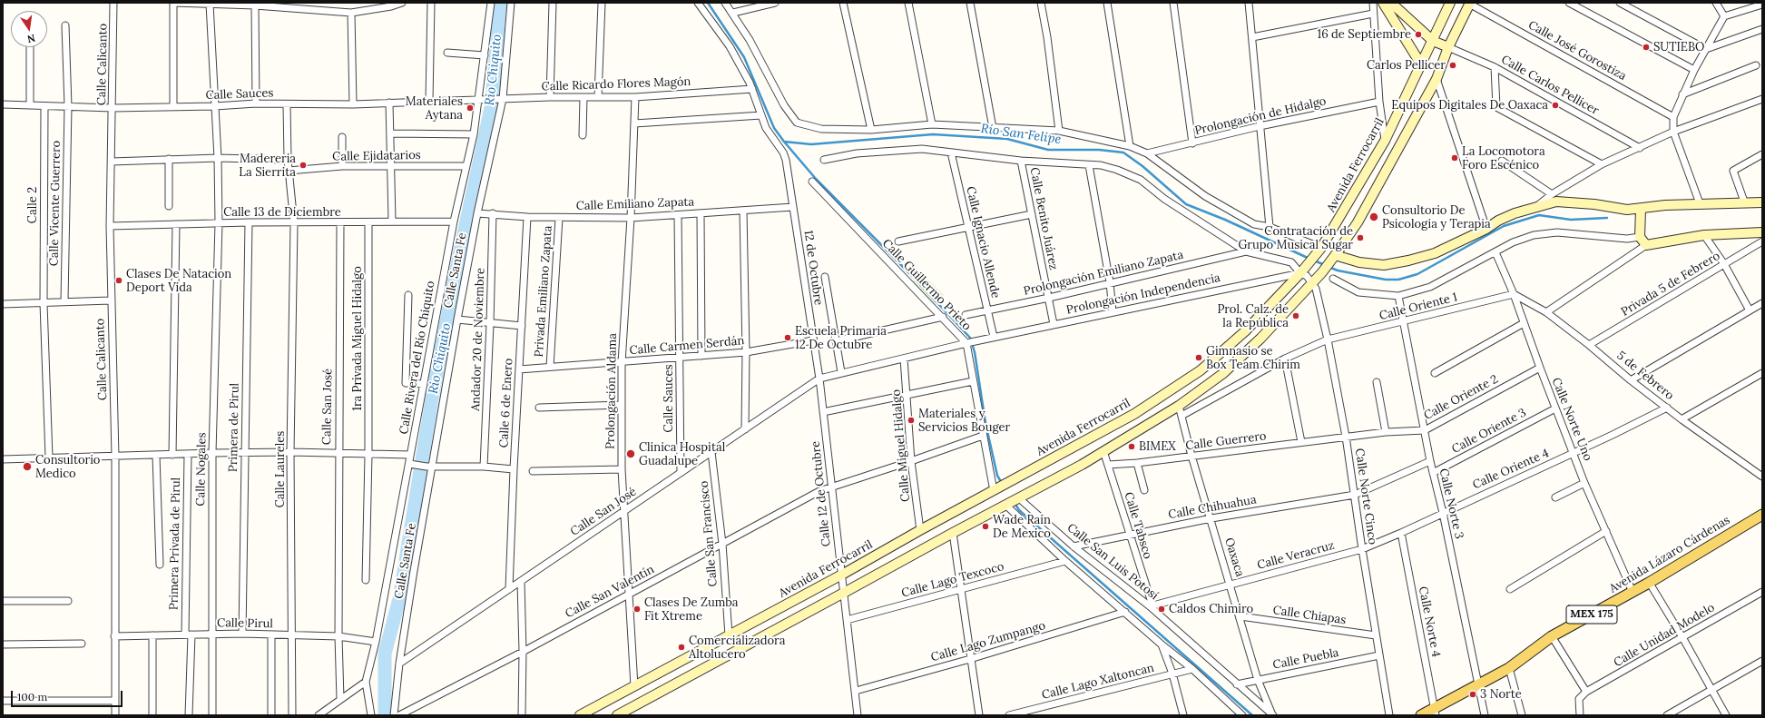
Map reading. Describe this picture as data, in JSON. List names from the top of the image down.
{
  "streets": {
    "main road": ["Avenida Ferrocarril", "Avenida Lázaro Cárdenas", "MEX 175"],
    "street": [
      "Calle José Gorostiza",
      "Calle Calicanto",
      "Calle Ricardo Flores Magón",
      "Calle Carlos Pellicer",
      "Calle Sauces",
      "Prolongación de Hidalgo",
      "Calle Ejidatarios",
      "Calle Vicente Guerrero",
      "Calle Emiliano Zapata",
      "Calle 2",
      "Calle 13 de Diciembre",
      "Calle Benito Juárez",
      "Calle Ignacio Allende",
      "12 de Octubre",
      "Calle Santa Fe",
      "Prolongación Emiliano Zapata",
      "Privada 5 de Febrero",
      "Calle Guillermo Prieto",
      "Privada Emiliano Zapata",
      "Prolongación Independencia",
      "Calle Oriente 1",
      "1ra Privada Miguel Hidalgo",
      "Andador 20 de Noviembre",
      "Calle Carmen Serdán",
      "Calle Rivera del Río Chiquito",
      "5 de Febrero",
      "Prolongación Aldama",
      "Calle Oriente 2",
      "Calle 6 de Enero",
      "Calle San José",
      "Calle Norte Uno",
      "Primera de Pirul",
      "Calle Oriente 3",
      "Calle Guerrero",
      "Calle Miguel Hidalgo",
      "Calle Nogales",
      "Calle Laureles",
      "Calle Oriente 4",
      "Calle 12 de Octubre",
      "Calle Norte Cinco",
      "Calle Norte 3",
      "Calle Chihuahua",
      "Calle Tabsco",
      "Calle San Francisco",
      "Primera Privada de Pirul",
      "Calle Veracruz",
      "Oaxaca",
      "Calle San Luis Potosí",
      "Calle Lago Texcoco",
      "Calle San Valentín",
      "Calle Chiapas",
      "Calle Norte 4",
      "Calle Pirul",
      "Calle Unidad Modelo",
      "Calle Lago Zumpango",
      "Calle Puebla",
      "Calle Lago Xaltoncan"
    ]
  },
  "crossings": [
    ["Calle Calicanto", "Calle Sauces"],
    ["Calle Calicanto", "Calle 13 de Diciembre"],
    ["Calle Calicanto", "Calle Pirul"],
    ["Calle Ricardo Flores Magón", "Calle Sauces"],
    ["Calle Ricardo Flores Magón", "Calle Santa Fe"],
    ["Calle Ricardo Flores Magón", "Prolongación Aldama"],
    ["Calle Sauces", "Calle Vicente Guerrero"],
    ["Calle Sauces", "Calle Emiliano Zapata"],
    ["Calle Sauces", "Calle 2"],
    ["Calle Sauces", "Calle Carmen Serdán"],
    ["Calle Sauces", "Calle Rivera del Río Chiquito"],
    ["Calle Sauces", "Calle San José"],
    ["Calle Sauces", "Calle Nogales"],
    ["Calle Sauces", "Calle Laureles"],
    ["Calle Ejidatarios", "Calle Rivera del Río Chiquito"],
    ["Calle Ejidatarios", "Calle Laureles"],
    ["Avenida Ferrocarril", "Calle Guillermo Prieto"],
    ["Avenida Ferrocarril", "Prolongación Independencia"],
    ["Avenida Ferrocarril", "Prolongación Aldama"],
    ["Avenida Ferrocarril", "Calle Miguel Hidalgo"],
    ["Avenida Ferrocarril", "Calle 12 de Octubre"],
    ["Avenida Ferrocarril", "Calle San Francisco"],
    ["Calle Emiliano Zapata", "12 de Octubre"],
    ["Calle Emiliano Zapata", "Calle Santa Fe"],
    ["Calle Emiliano Zapata", "Privada Emiliano Zapata"],
    ["Calle Emiliano Zapata", "Andador 20 de Noviembre"],
    ["Calle Emiliano Zapata", "Prolongación Aldama"],
    ["Calle Emiliano Zapata", "Calle 6 de Enero"],
    ["Calle 13 de Diciembre", "1ra Privada Miguel Hidalgo"],
    ["Calle 13 de Diciembre", "Calle Rivera del Río Chiquito"],
    ["Calle 13 de Diciembre", "Calle San José"],
    ["Calle 13 de Diciembre", "Primera de Pirul"],
    ["Calle 13 de Diciembre", "Calle Nogales"],
    ["Calle 13 de Diciembre", "Calle Laureles"],
    ["Calle Benito Juárez", "Prolongación Emiliano Zapata"],
    ["Calle Benito Juárez", "Prolongación Independencia"],
    ["Calle Ignacio Allende", "Prolongación Emiliano Zapata"],
    ["Calle Ignacio Allende", "Prolongación Independencia"],
    ["12 de Octubre", "Prolongación Independencia"],
    ["12 de Octubre", "Calle Carmen Serdán"],
    ["12 de Octubre", "Calle San José"],
    ["12 de Octubre", "Calle 12 de Octubre"],
    ["Calle Santa Fe", "Calle San José"],
    ["Privada 5 de Febrero", "5 de Febrero"],
    ["Calle Guillermo Prieto", "Prolongación Independencia"],
    ["Calle Guillermo Prieto", "Calle San Valentín"],
    ["Privada Emiliano Zapata", "Calle Carmen Serdán"],
    ["Prolongación Independencia", "Calle San José"],
    ["Prolongación Independencia", "Calle Miguel Hidalgo"],
    ["Prolongación Independencia", "Calle 12 de Octubre"],
    ["Calle Oriente 1", "5 de Febrero"],
    ["Calle Oriente 1", "Calle Norte Uno"],
    ["Calle Oriente 1", "Calle Norte Cinco"],
    ["Calle Oriente 1", "Calle Norte 3"],
    ["Calle Oriente 1", "Oaxaca"],
    ["Calle Carmen Serdán", "Prolongación Aldama"],
    ["Calle Carmen Serdán", "Calle 6 de Enero"],
    ["Calle Rivera del Río Chiquito", "Calle Pirul"],
    ["5 de Febrero", "Calle Norte Uno"],
    ["5 de Febrero", "Calle Oriente 4"],
    ["Prolongación Aldama", "Calle San José"],
    ["Prolongación Aldama", "Calle San Valentín"],
    ["Calle Oriente 2", "Calle Norte Uno"],
    ["Calle Oriente 2", "Calle Guerrero"],
    ["Calle Oriente 2", "Calle Norte Cinco"],
    ["Calle Oriente 2", "Calle Norte 3"],
    ["Calle 6 de Enero", "Calle San José"],
    ["Calle San José", "Calle 12 de Octubre"],
    ["Calle San José", "Calle San Francisco"],
    ["Calle San José", "Calle Pirul"],
    ["Calle Norte Uno", "Calle Oriente 3"],
    ["Calle Norte Uno", "Calle Oriente 4"],
    ["Calle Norte Uno", "Avenida Lázaro Cárdenas"],
    ["Primera de Pirul", "Calle Pirul"],
    ["Calle Oriente 3", "Calle Norte 3"],
    ["Calle Guerrero", "Calle Norte Cinco"],
    ["Calle Guerrero", "Calle Tabsco"],
    ["Calle Guerrero", "Oaxaca"],
    ["Calle Miguel Hidalgo", "Calle San Valentín"],
    ["Calle Nogales", "Calle Pirul"],
    ["Calle Laureles", "Calle Pirul"],
    ["Calle Oriente 4", "Calle Norte Cinco"],
    ["Calle Oriente 4", "Calle Norte 3"],
    ["Calle Oriente 4", "Calle Veracruz"],
    ["Calle Oriente 4", "Calle Norte 4"],
    ["Calle 12 de Octubre", "Calle Lago Texcoco"],
    ["Calle 12 de Octubre", "Calle San Valentín"],
    ["Calle 12 de Octubre", "Calle Lago Zumpango"],
    ["Calle Norte Cinco", "Calle Chihuahua"],
    ["Calle Norte Cinco", "Calle Veracruz"],
    ["Calle Norte Cinco", "Calle Chiapas"],
    ["Calle Norte Cinco", "Calle Puebla"],
    ["Calle Norte 3", "Calle Chihuahua"],
    ["Calle Norte 3", "Avenida Lázaro Cárdenas"],
    ["Calle Chihuahua", "Calle Tabsco"],
    ["Calle Chihuahua", "Oaxaca"],
    ["Calle Chihuahua", "Calle San Luis Potosí"],
    ["Calle Tabsco", "Calle Veracruz"],
    ["Calle Tabsco", "Calle San Luis Potosí"],
    ["Calle San Francisco", "Calle San Valentín"],
    ["Primera Privada de Pirul", "Calle Pirul"],
    ["Avenida Lázaro Cárdenas", "Calle Norte 4"],
    ["Calle Veracruz", "Oaxaca"],
    ["Calle Veracruz", "Calle San Luis Potosí"],
    ["Oaxaca", "Calle San Luis Potosí"],
    ["Oaxaca", "Calle Chiapas"],
    ["Oaxaca", "Calle Puebla"],
    ["Calle San Luis Potosí", "Calle Puebla"]
  ],
  "water": ["Rio Chiquito", "Río San Felipe"],
  "places": [
    "16 de Septiembre",
    "SUTIEBO",
    "Carlos Pellicer",
    "Equipos Digitales De Oaxaca",
    "Materiales Aytana",
    "La Locomotora Foro Escénico",
    "Madereria La Sierrita",
    "Consultorio De Psicologia y Terapia",
    "Contratación de Grupo Musical Sugar",
    "Clases De Natacion Deport Vida",
    "Prol. Calz. de la República",
    "Escuela Primaria 12 De Octubre",
    "Gimnasio se Box Team Chirim",
    "Materiales y Servicios Bouger",
    "BIMEX",
    "Clinica Hospital Guadalupe",
    "Consultorio Medico",
    "Wade Rain De Mexico",
    "Clases De Zumba Fit Xtreme",
    "Caldos Chimiro",
    "Comercializadora Altolucero",
    "3 Norte"
  ],
  "scale_bar": "100 m",
  "north": "bottom"
}
